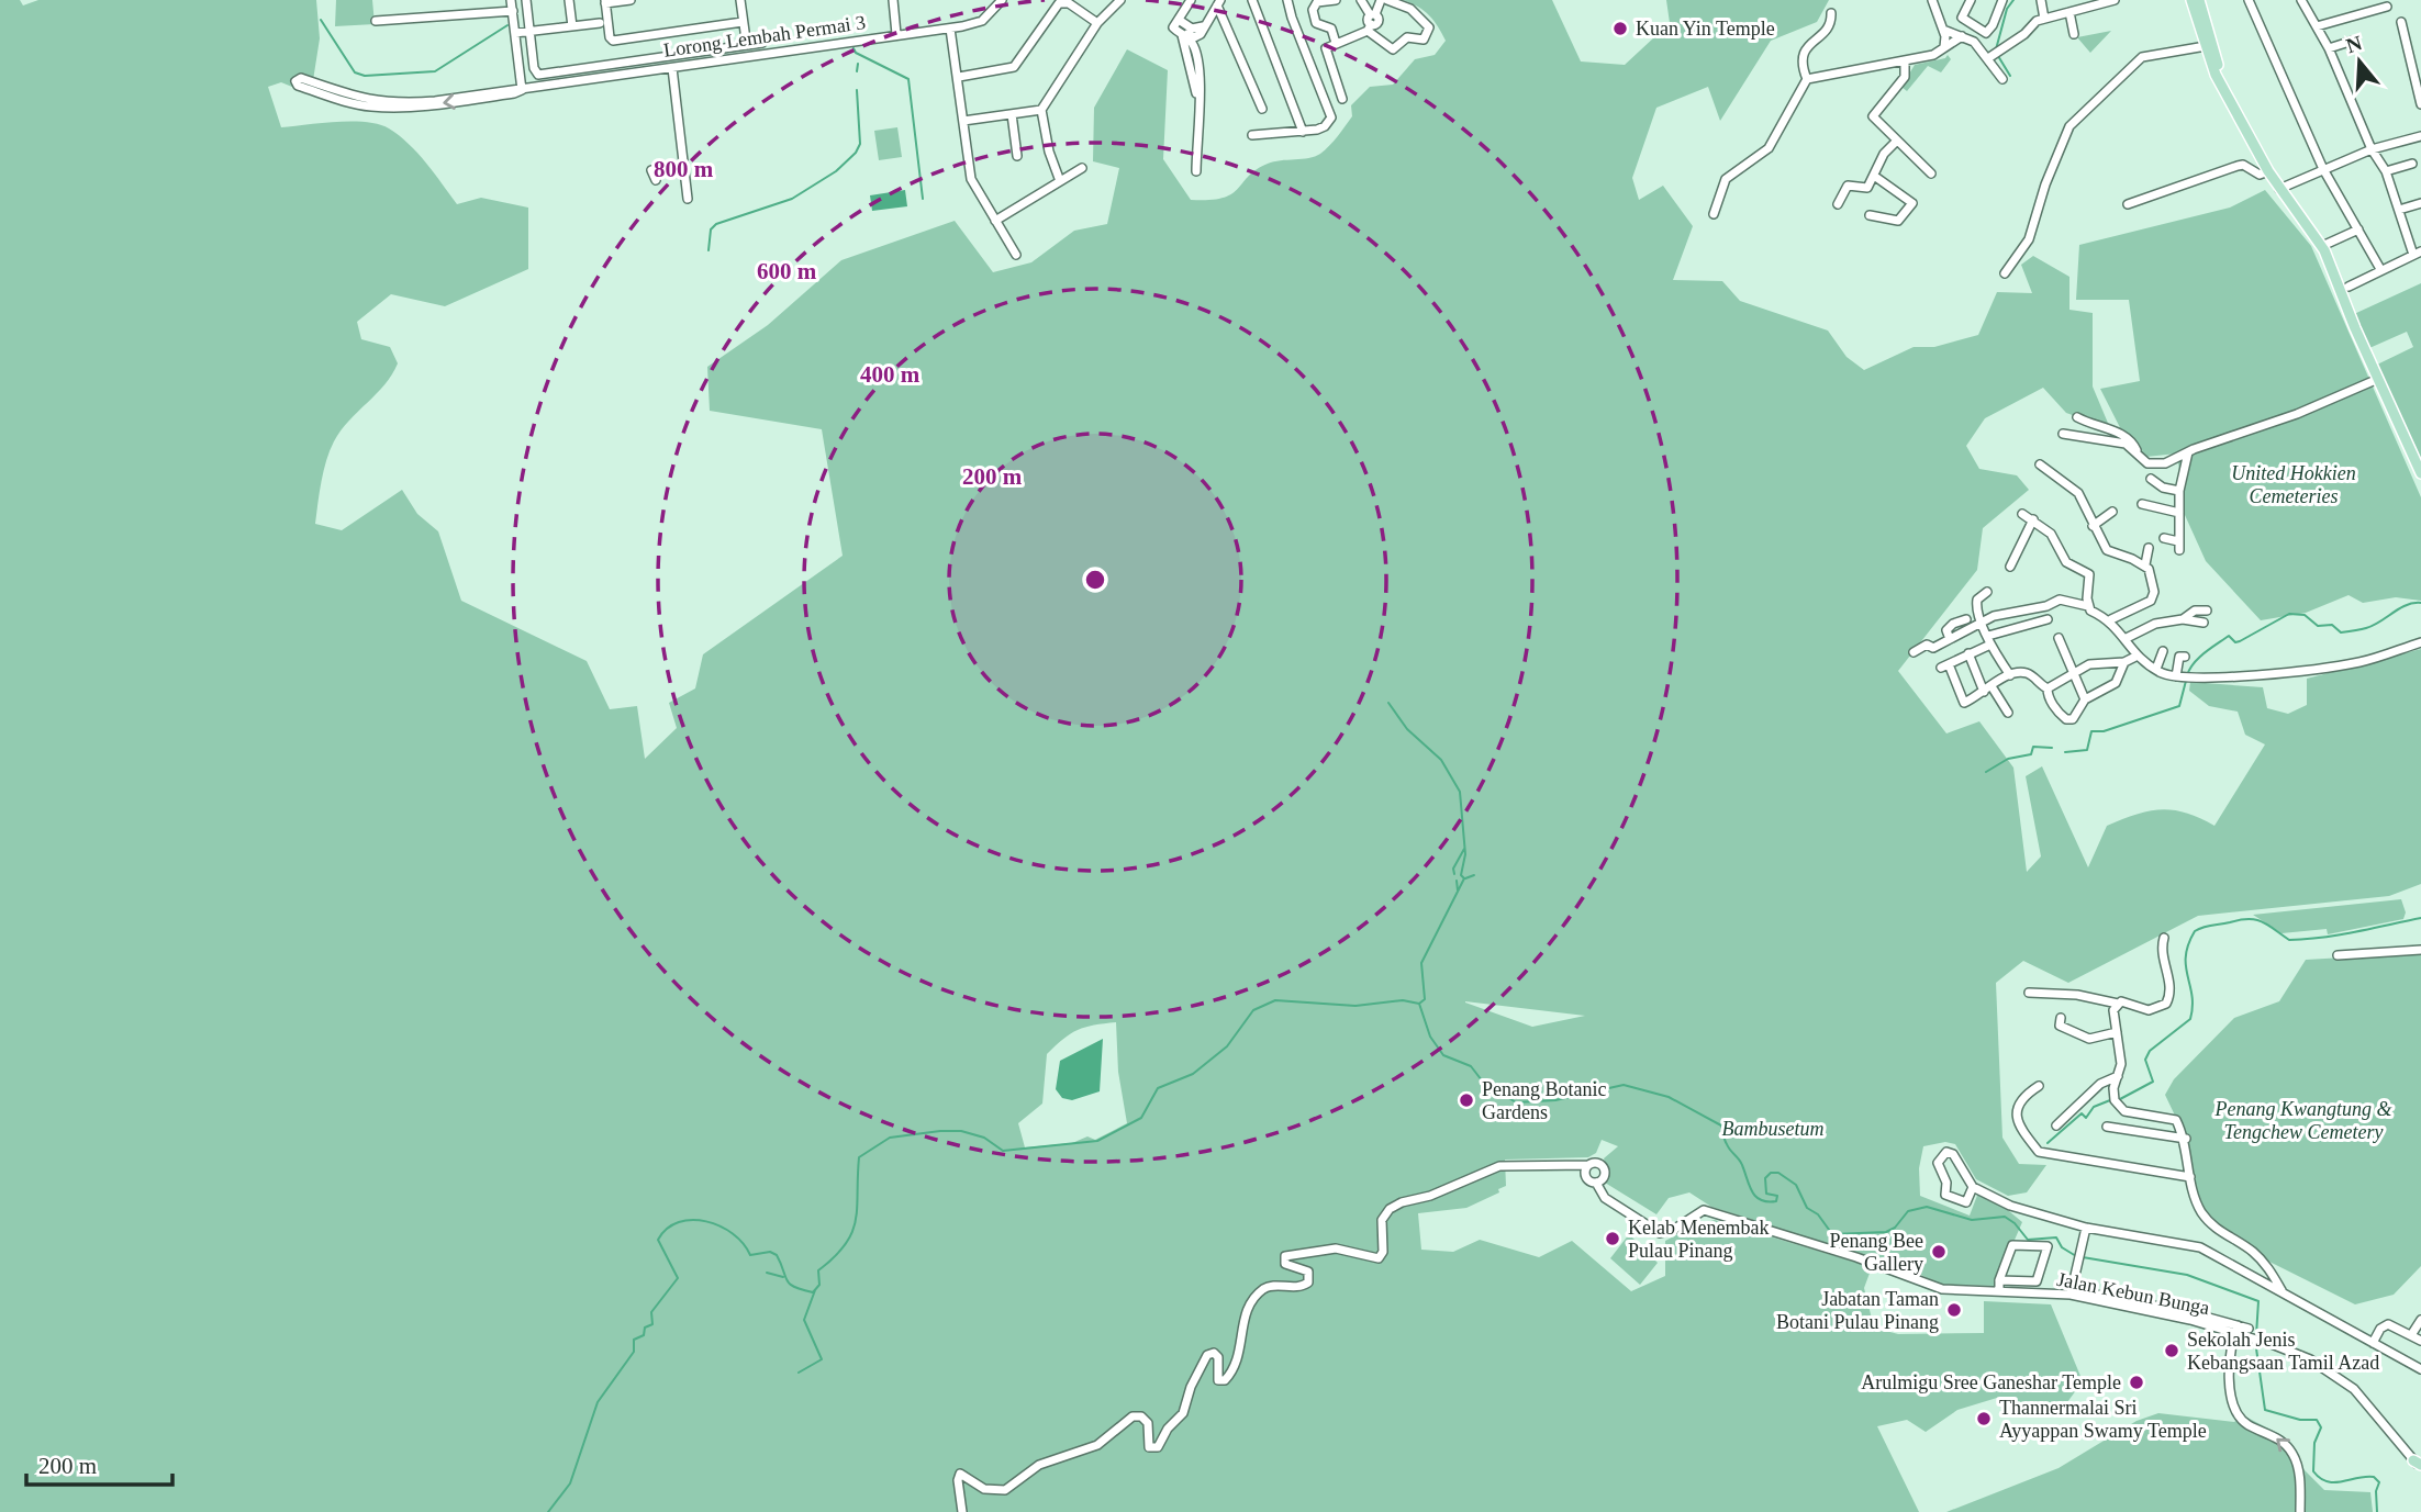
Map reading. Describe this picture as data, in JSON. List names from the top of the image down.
{
  "streets": {
    "street": ["Lorong Lembah Permai 3", "Jalan Kebun Bunga"]
  },
  "parks": ["United Hokkien Cemeteries", "Penang Kwangtung & Tengchew Cemetery", "Bambusetum"],
  "places": [
    "Kuan Yin Temple",
    "Penang Botanic Gardens",
    "Kelab Menembak Pulau Pinang",
    "Penang Bee Gallery",
    "Jabatan Taman Botani Pulau Pinang",
    "Sekolah Jenis Kebangsaan Tamil Azad",
    "Arulmigu Sree Ganeshar Temple",
    "Thannermalai Sri Ayyappan Swamy Temple"
  ],
  "scale_bar": "200 m",
  "north": "top",
  "rings": [
    "800 m",
    "600 m",
    "400 m",
    "200 m"
  ]
}
